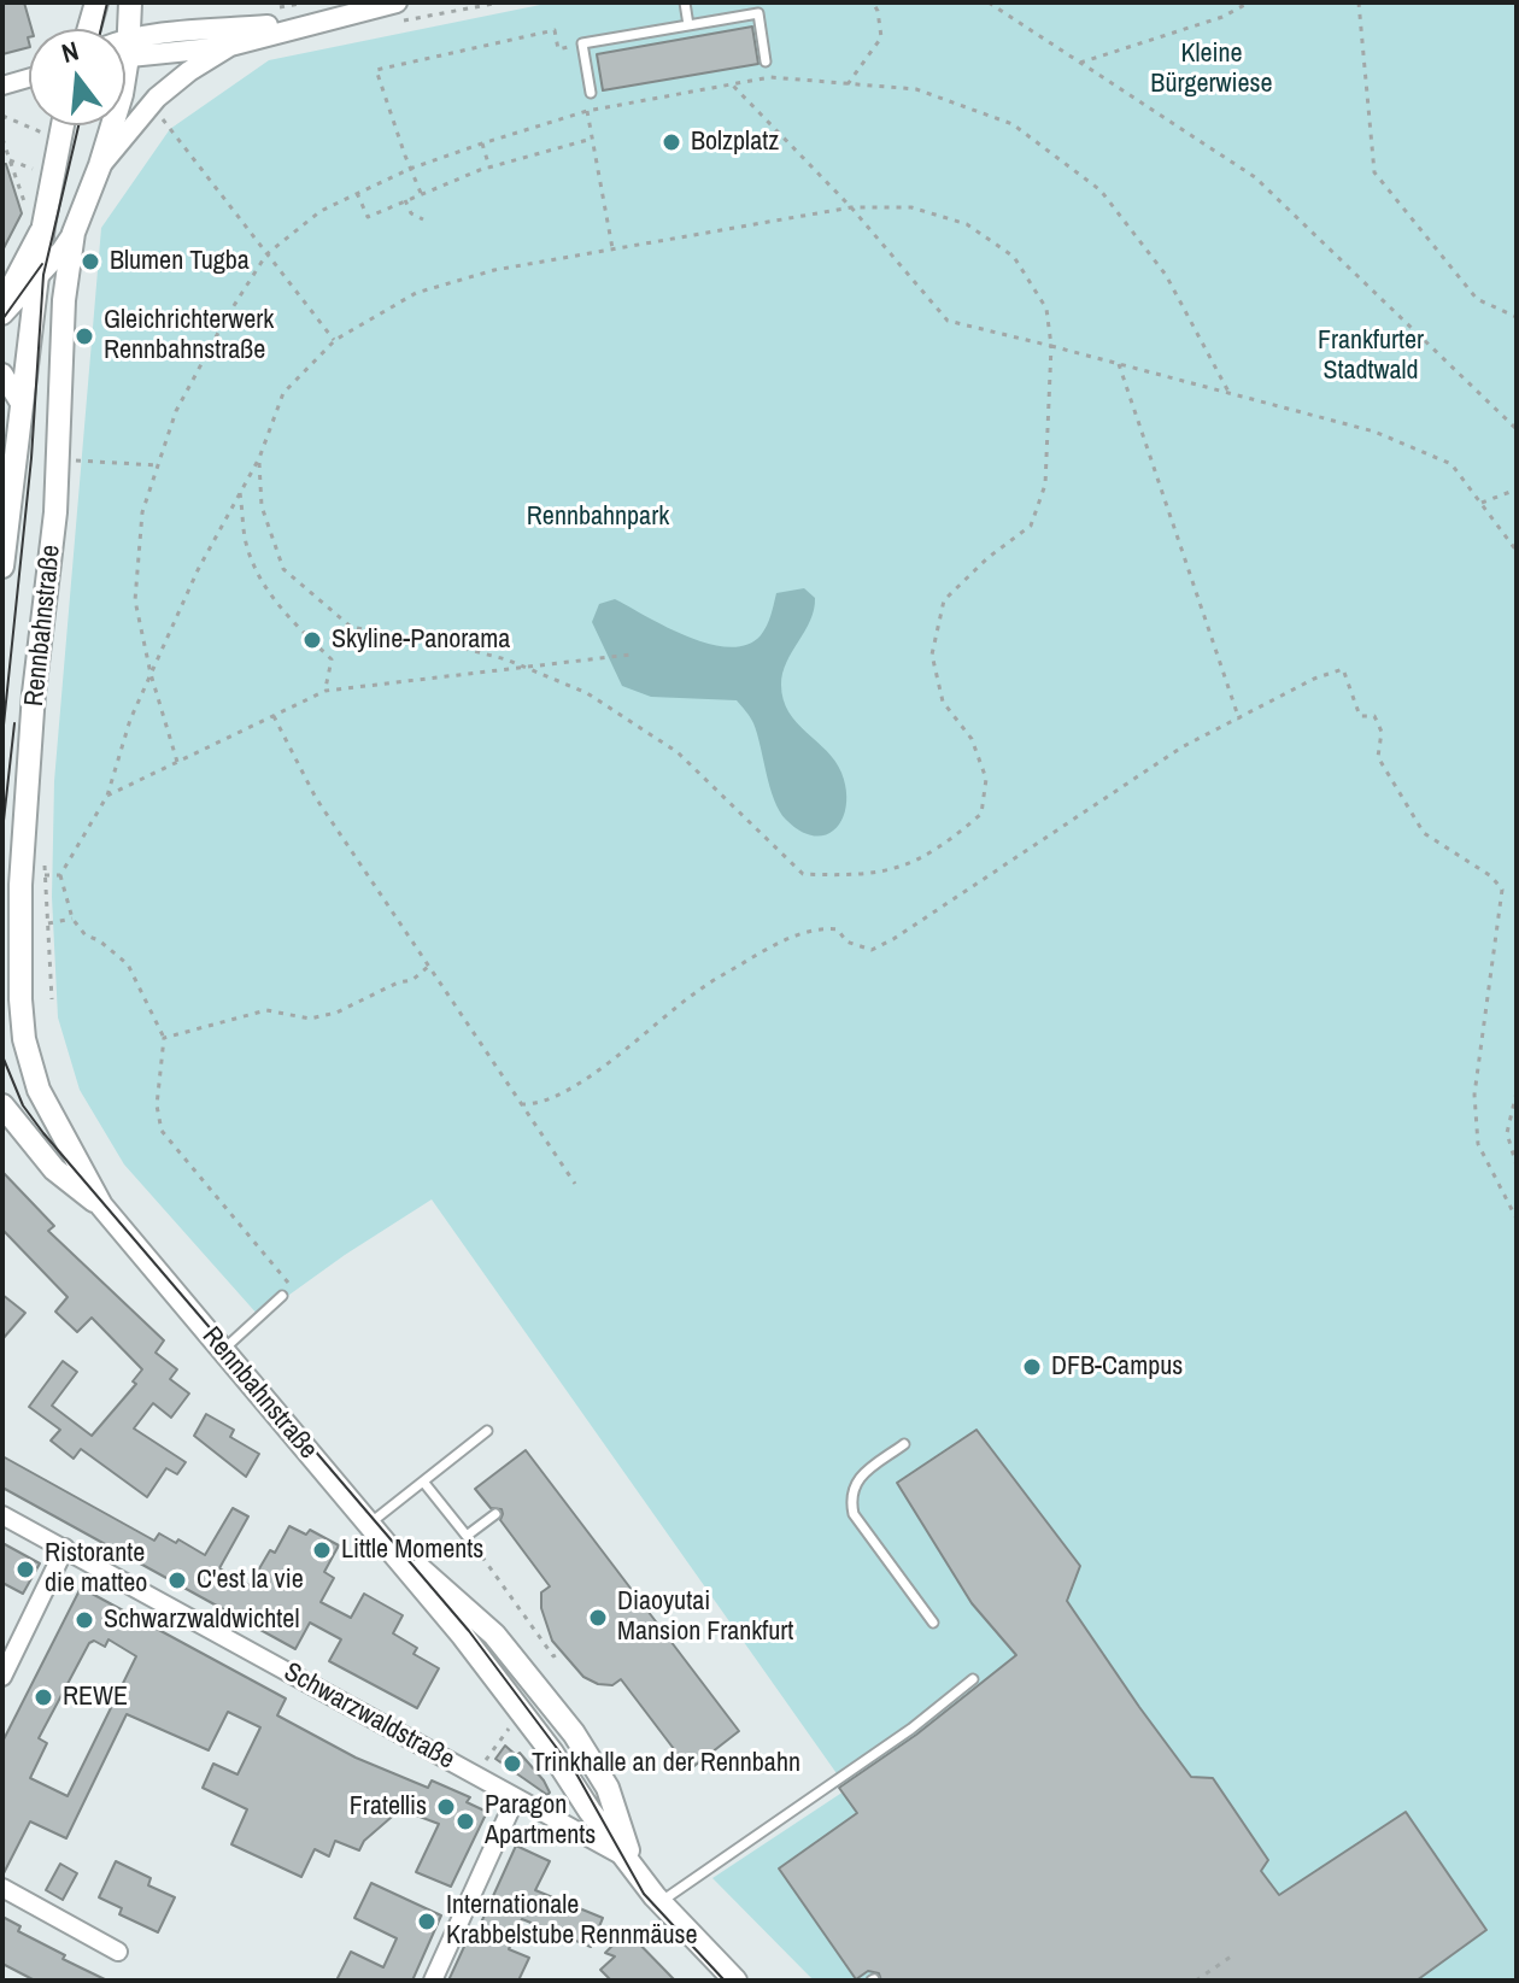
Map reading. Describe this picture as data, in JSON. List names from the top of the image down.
{
  "streets": {
    "main road": ["Rennbahnstraße"],
    "street": ["Schwarzwaldstraße"]
  },
  "crossings": [
    ["Rennbahnstraße", "Schwarzwaldstraße"]
  ],
  "parks": ["Kleine Bürgerwiese", "Frankfurter Stadtwald", "Rennbahnpark"],
  "places": [
    "Bolzplatz",
    "Blumen Tugba",
    "Gleichrichterwerk Rennbahnstraße",
    "Skyline-Panorama",
    "DFB-Campus",
    "Little Moments",
    "Ristorante die matteo",
    "C'est la vie",
    "Diaoyutai Mansion Frankfurt",
    "Schwarzwaldwichtel",
    "REWE",
    "Trinkhalle an der Rennbahn",
    "Fratellis",
    "Paragon Apartments",
    "Internationale Krabbelstube Rennmäuse"
  ],
  "north": "top"
}
